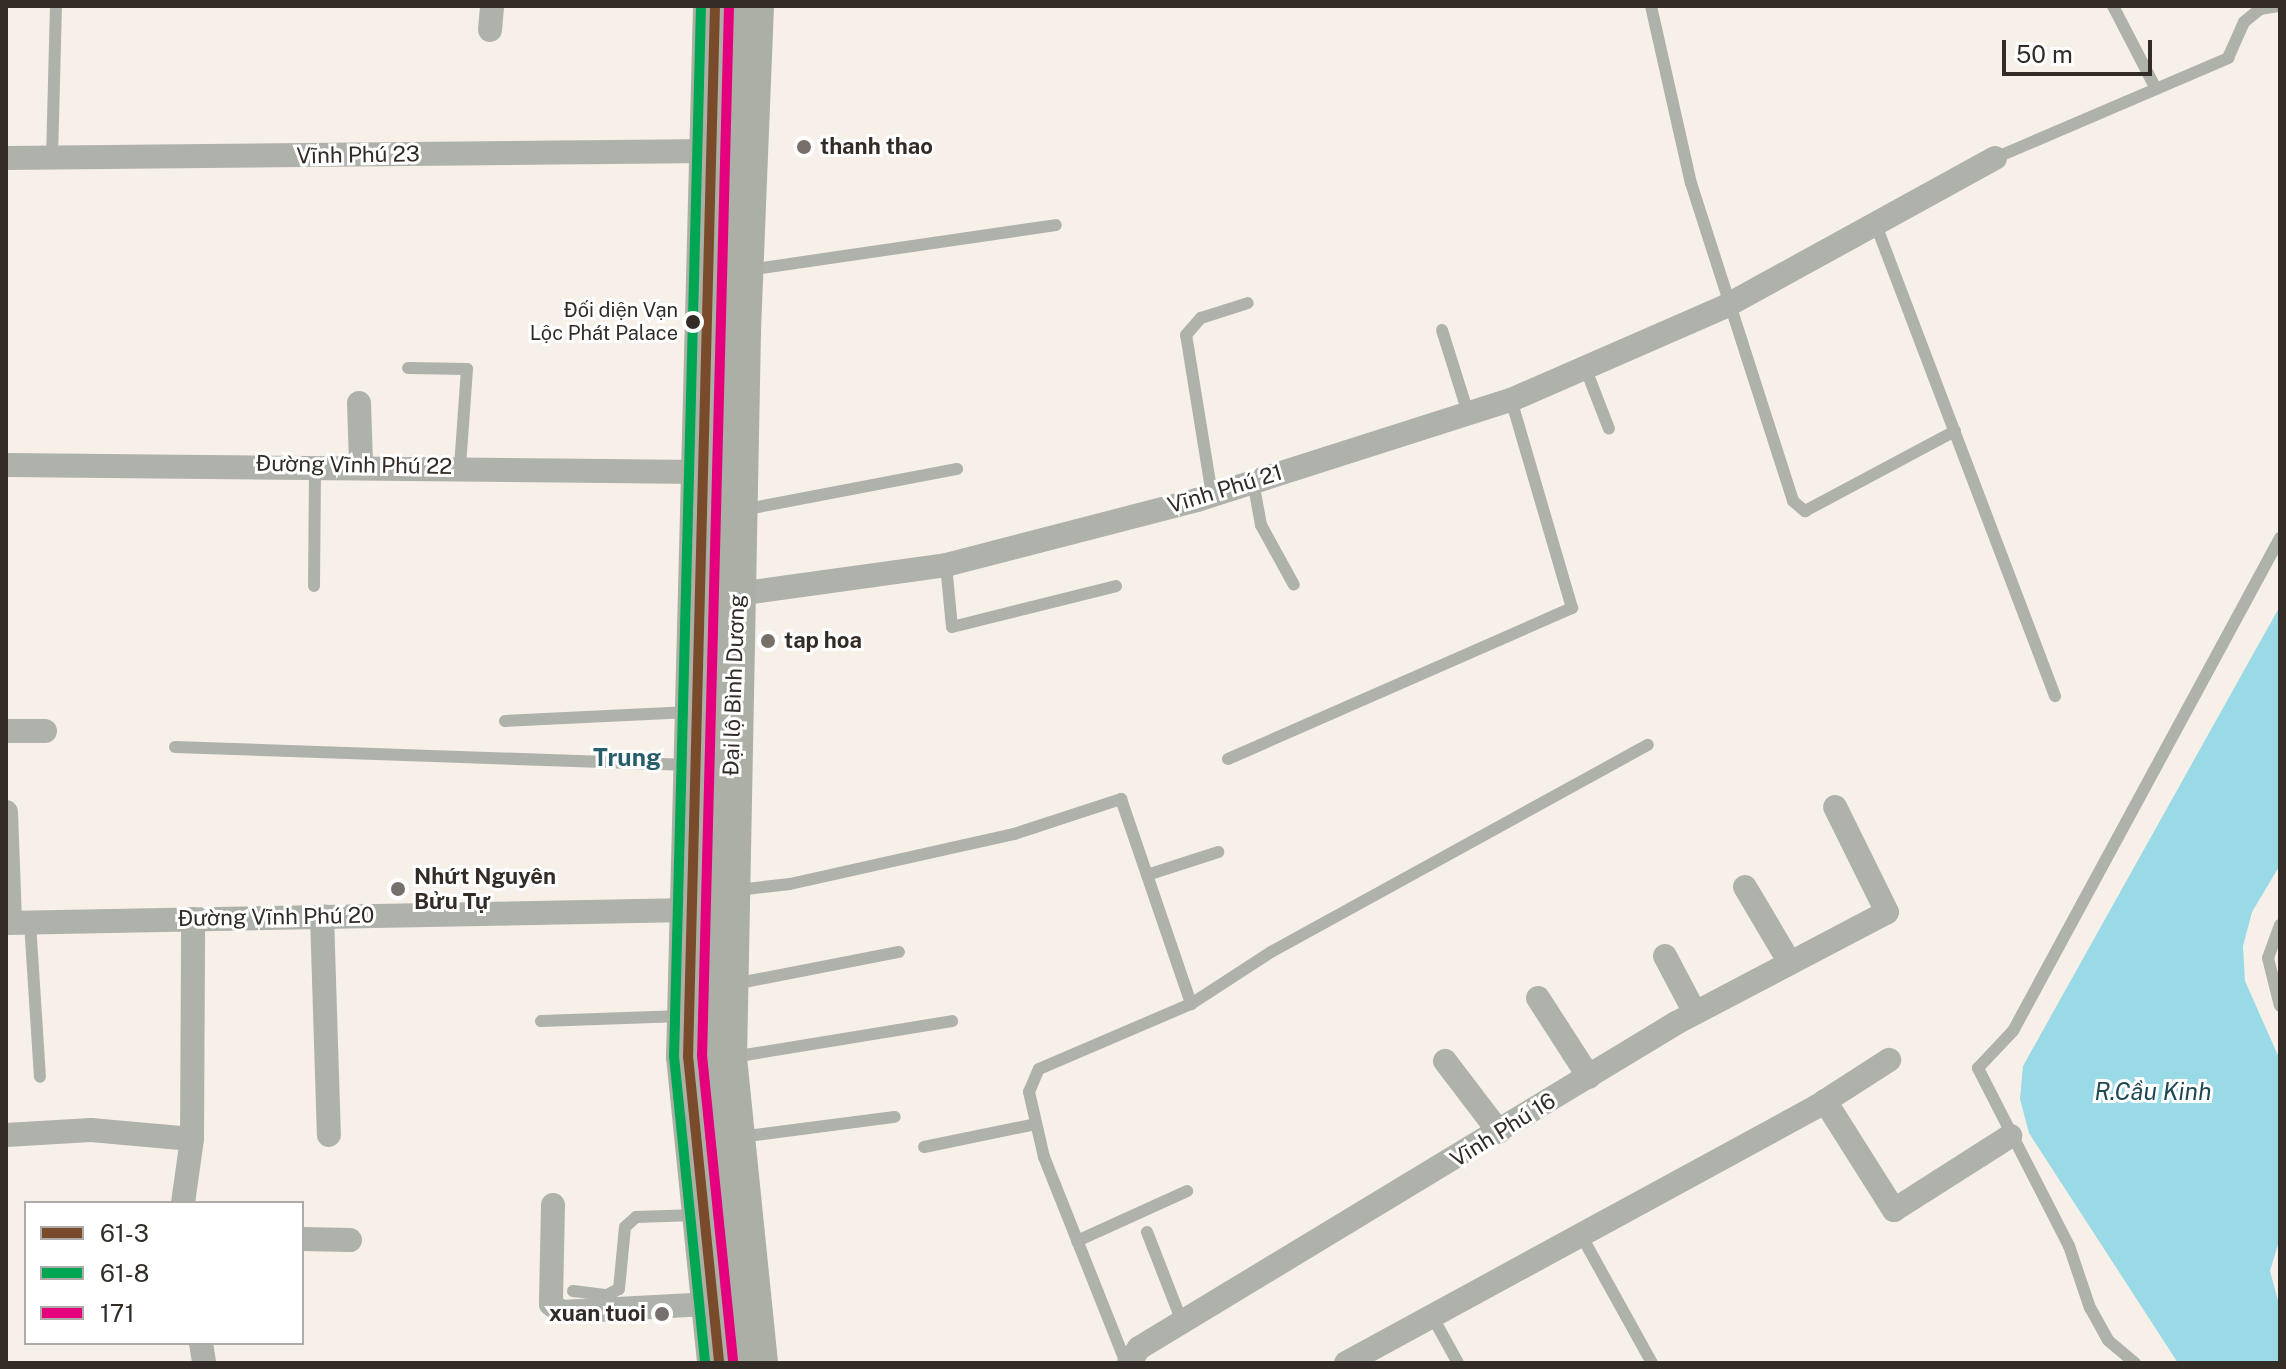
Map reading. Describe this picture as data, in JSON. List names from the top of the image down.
{
  "streets": {
    "highway": ["Đại lộ Bình Dương"],
    "street": [
      "Vĩnh Phú 23",
      "Đường Vĩnh Phú 22",
      "Vĩnh Phú 21",
      "Đường Vĩnh Phú 20",
      "Vĩnh Phú 16"
    ]
  },
  "crossings": [
    ["Vĩnh Phú 23", "Đại lộ Bình Dương"],
    ["Đường Vĩnh Phú 22", "Đại lộ Bình Dương"],
    ["Vĩnh Phú 21", "Đại lộ Bình Dương"],
    ["Đại lộ Bình Dương", "Đường Vĩnh Phú 20"]
  ],
  "districts": ["Trung"],
  "water": ["R.Cầu Kinh"],
  "places": [
    "thanh thao",
    "Đối diện Vạn Lộc Phát Palace",
    "tap hoa",
    "Nhứt Nguyên Bửu Tự",
    "xuan tuoi"
  ],
  "lines": ["transit line 61-3", "transit line 61-8", "transit line 171"],
  "legend": ["61-3", "61-8", "171"],
  "scale_bar": "50 m"
}
